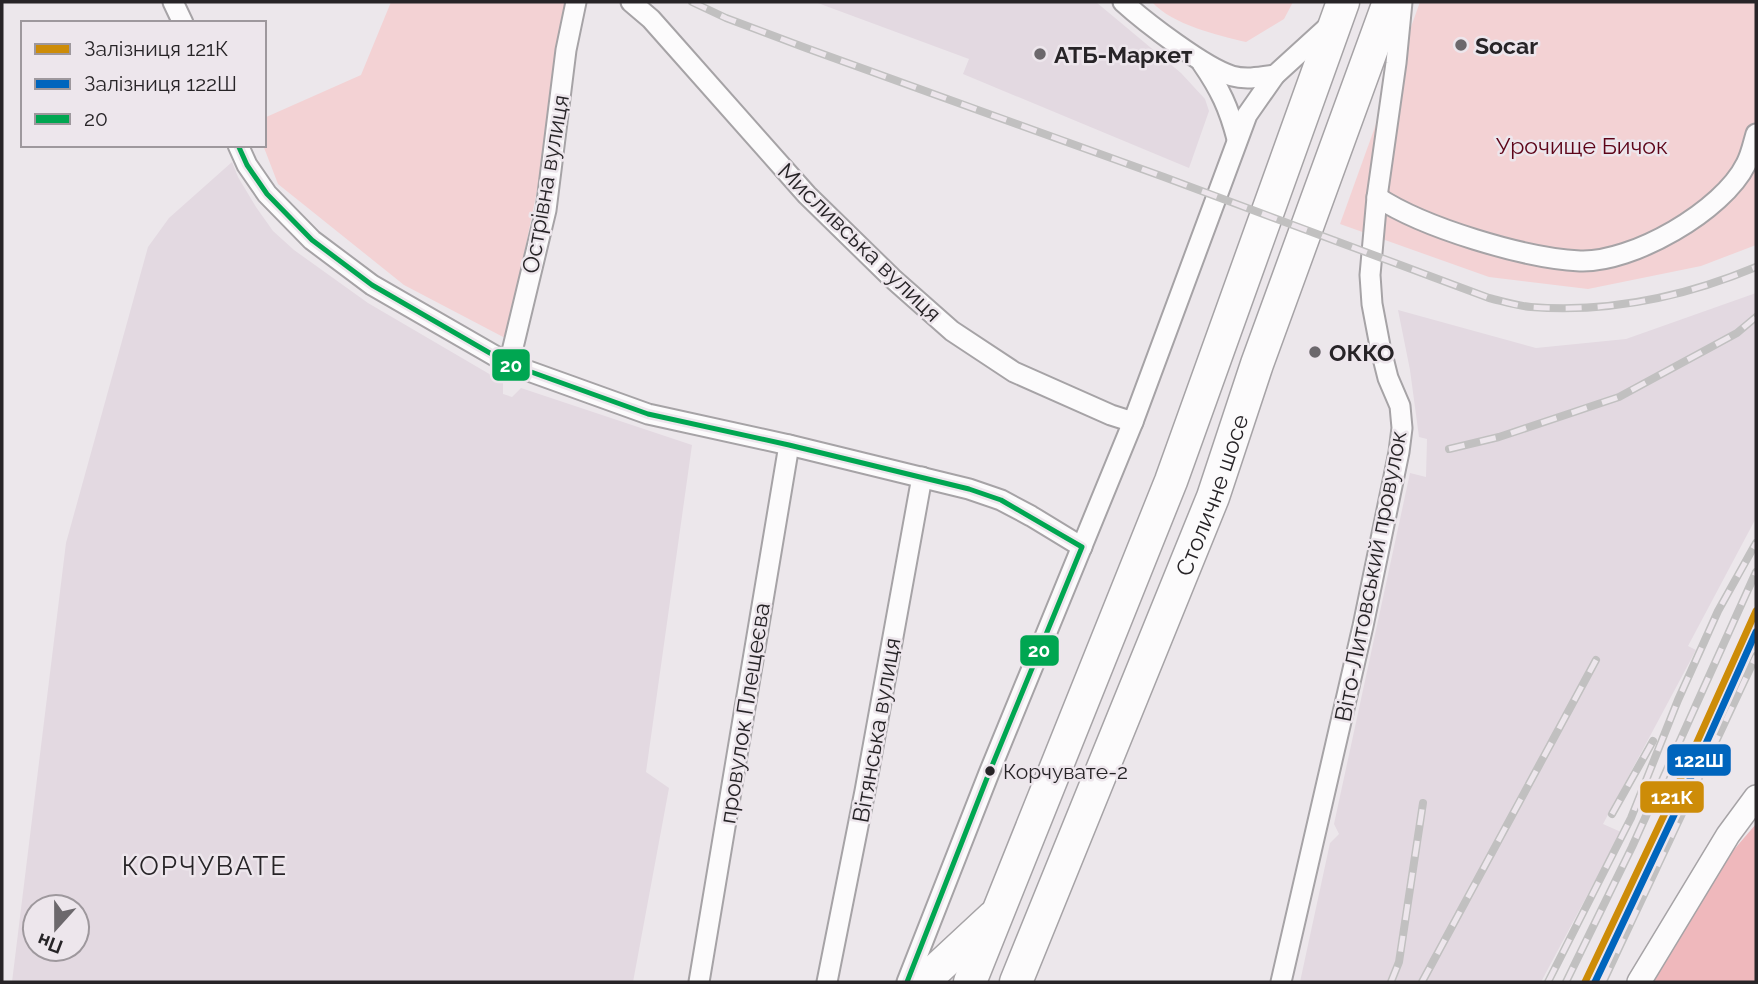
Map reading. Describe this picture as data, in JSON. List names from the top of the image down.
{
  "streets": {
    "highway": ["Столичне шосе"],
    "street": [
      "Острівна вулиця",
      "Мисливська вулиця",
      "Віто-Литовський провулок",
      "провулок Плещеєва",
      "Вітянська вулиця"
    ]
  },
  "districts": ["КОРЧУВАТЕ"],
  "parks": ["Урочище Бичок"],
  "places": [
    "Socar",
    "АТБ-Маркет",
    "ОККО",
    "Корчувате-2"
  ],
  "lines": ["transit line 20", "rail line 121К", "rail line 122Ш"],
  "legend": ["Залізниця 121К", "Залізниця 122Ш", "20"],
  "north": "bottom"
}
